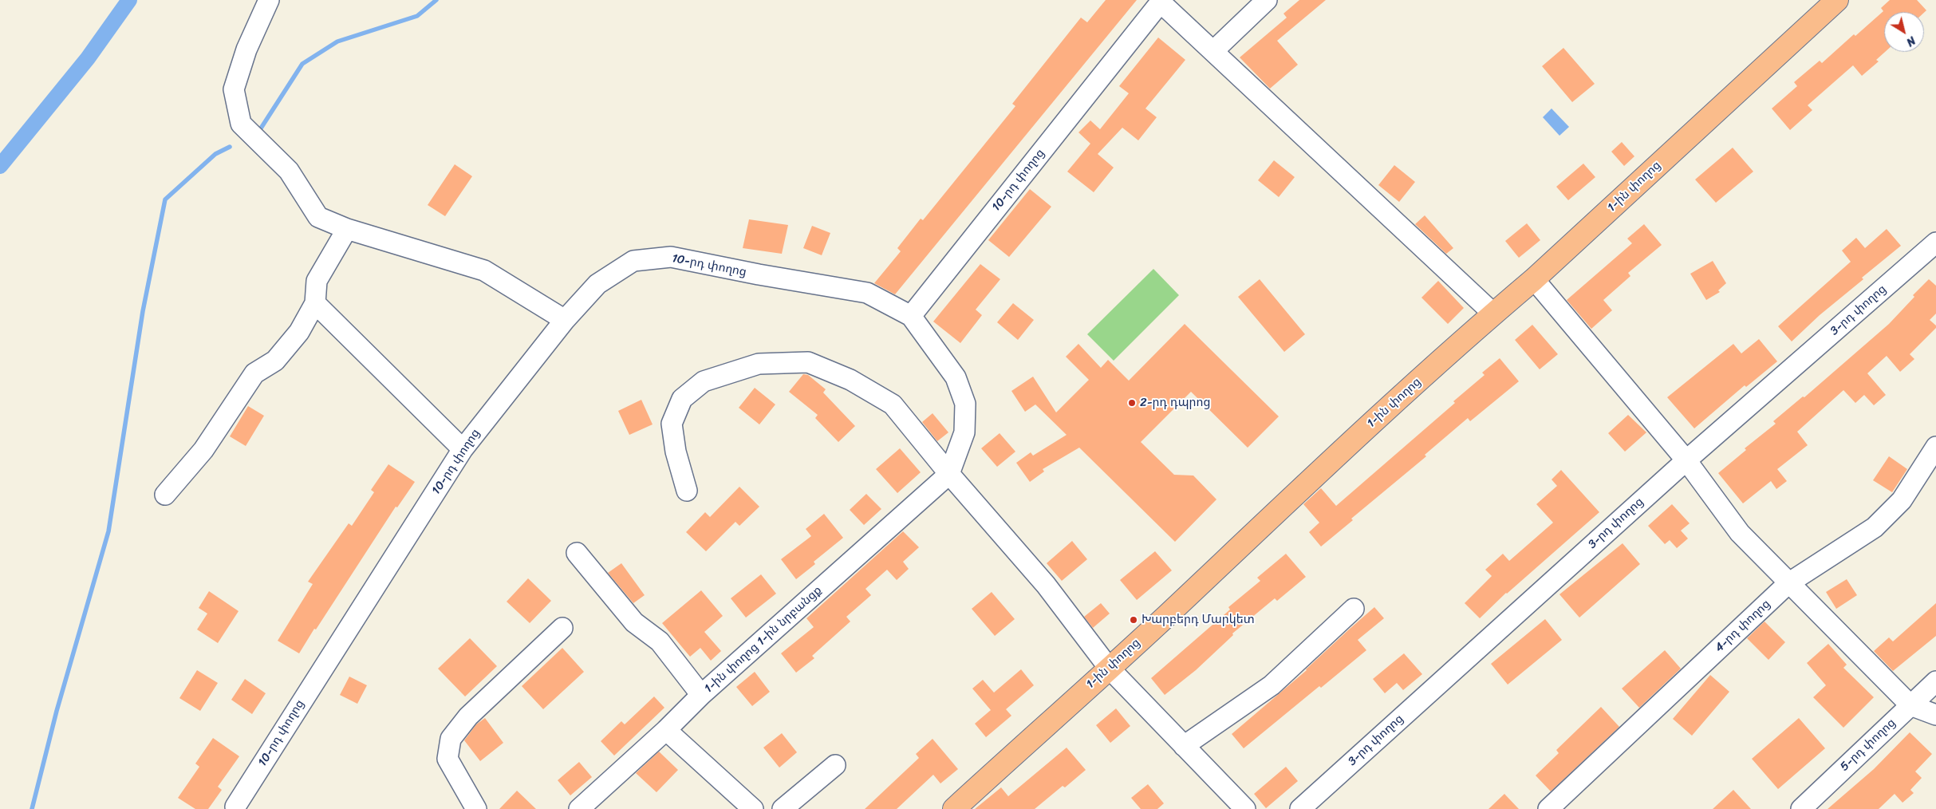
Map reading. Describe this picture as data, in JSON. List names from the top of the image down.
{
  "streets": {
    "main road": ["1-ին փողոց"],
    "street": [
      "10-րդ փողոց",
      "3-րդ փողոց",
      "4-րդ փողոց",
      "1-ին փողոց 1-ին նրբանցք",
      "5-րդ փողոց"
    ]
  },
  "places": ["2-րդ դպրոց", "Խարբերդ Մարկետ"],
  "north": "bottom right"
}
